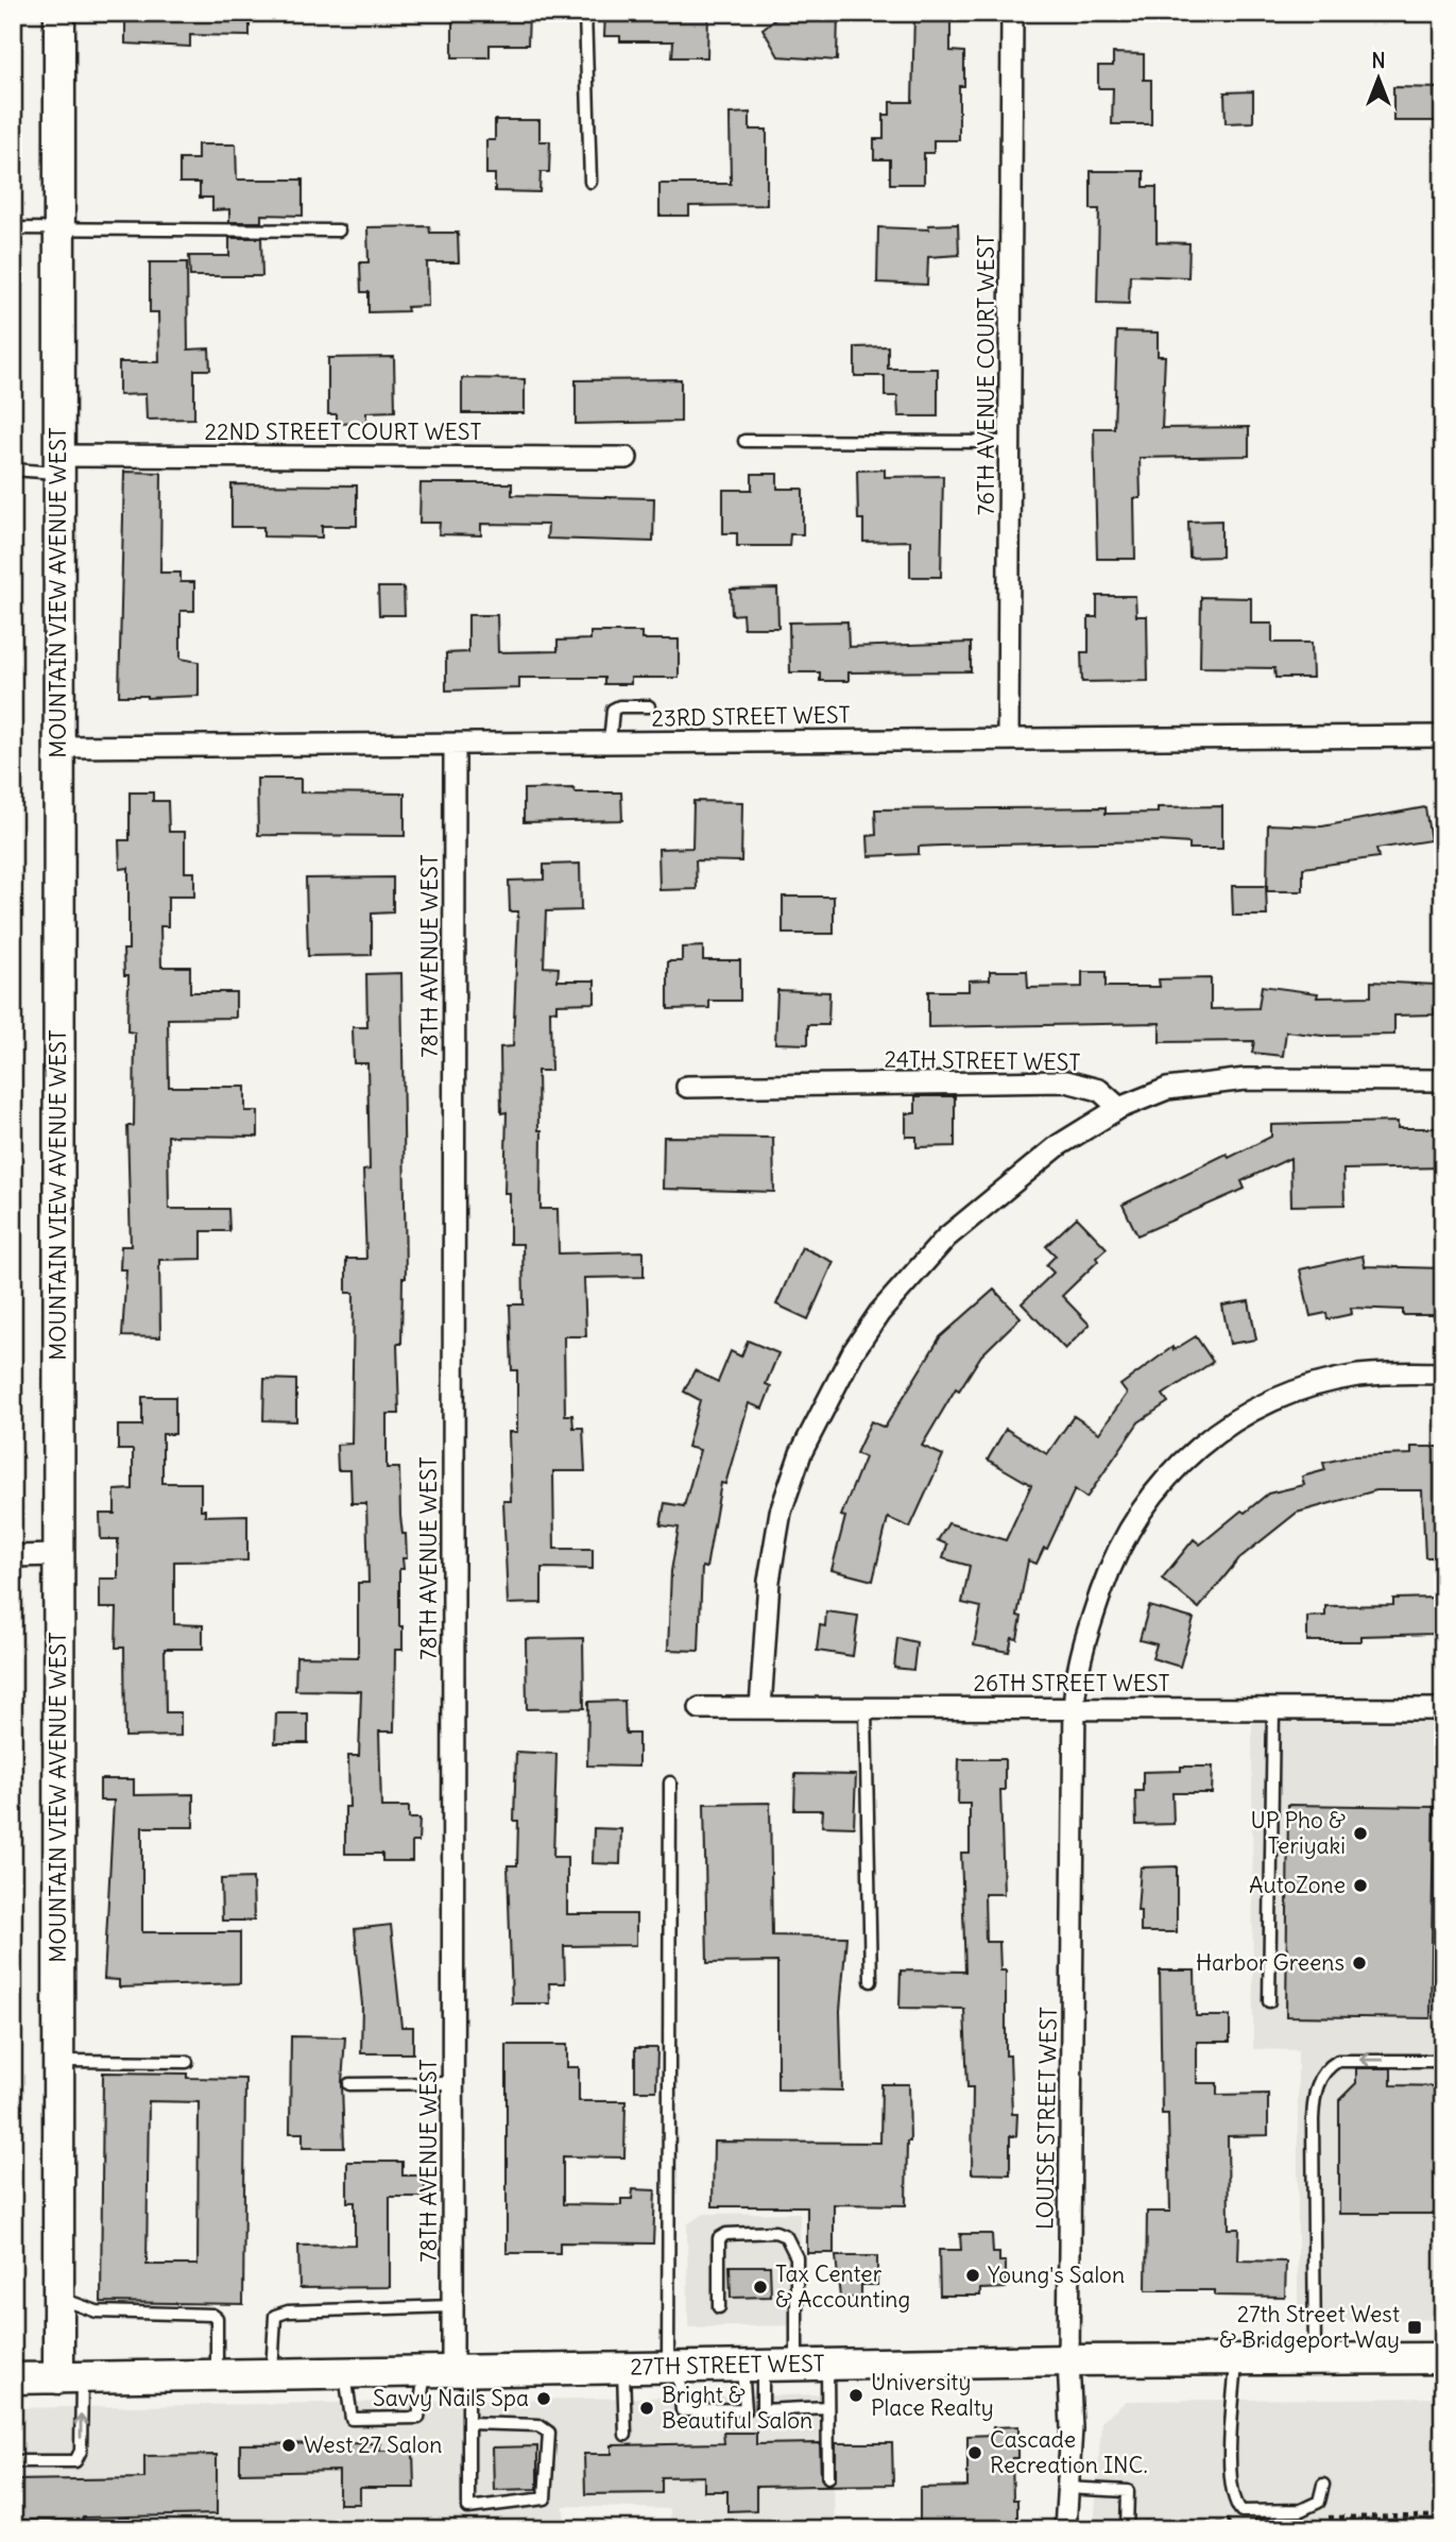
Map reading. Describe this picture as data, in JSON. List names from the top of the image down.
{
  "streets": {
    "street": [
      "76TH AVENUE COURT WEST",
      "22ND STREET COURT WEST",
      "MOUNTAIN VIEW AVENUE WEST",
      "23RD STREET WEST",
      "78TH AVENUE WEST",
      "24TH STREET WEST",
      "26TH STREET WEST",
      "LOUISE STREET WEST",
      "27TH STREET WEST"
    ]
  },
  "crossings": [
    ["76TH AVENUE COURT WEST", "23RD STREET WEST"],
    ["22ND STREET COURT WEST", "MOUNTAIN VIEW AVENUE WEST"],
    ["MOUNTAIN VIEW AVENUE WEST", "23RD STREET WEST"],
    ["MOUNTAIN VIEW AVENUE WEST", "27TH STREET WEST"],
    ["23RD STREET WEST", "78TH AVENUE WEST"],
    ["78TH AVENUE WEST", "27TH STREET WEST"],
    ["26TH STREET WEST", "LOUISE STREET WEST"],
    ["LOUISE STREET WEST", "27TH STREET WEST"]
  ],
  "places": {
    "other": [
      "UP Pho & Teriyaki",
      "AutoZone",
      "Harbor Greens",
      "Young's Salon",
      "Tax Center & Accounting",
      "University Place Realty",
      "Savvy Nails Spa",
      "Bright & Beautiful Salon",
      "West 27 Salon",
      "Cascade Recreation INC."
    ],
    "transit": ["27th Street West & Bridgeport Way"]
  },
  "north": "top"
}
